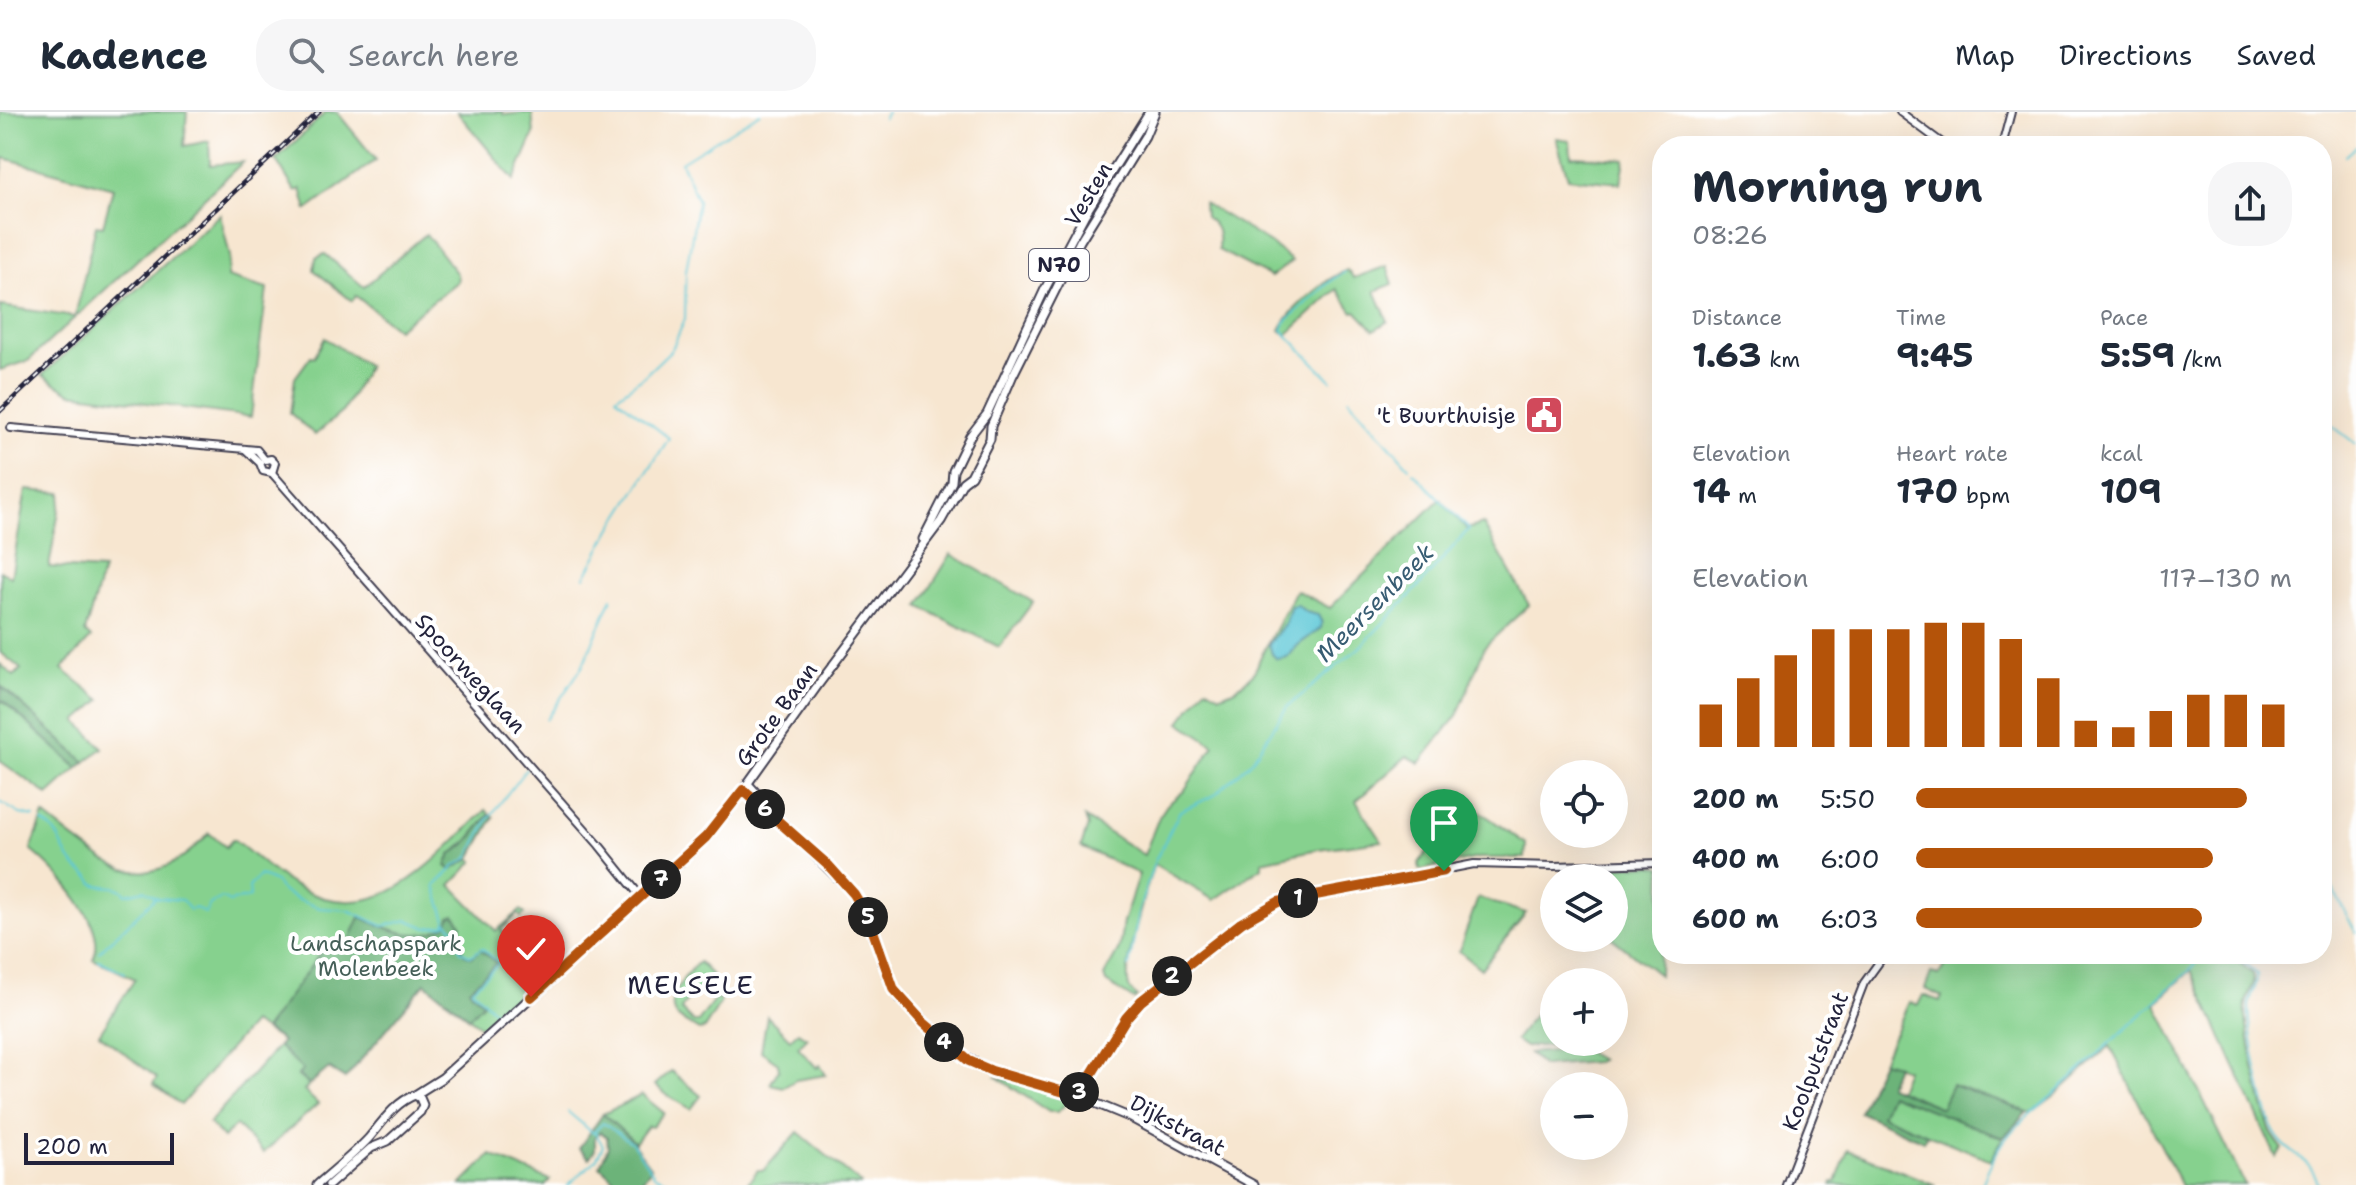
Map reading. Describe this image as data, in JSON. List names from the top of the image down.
{
  "streets": {
    "main road": [
      "Vesten",
      "N70",
      "Grote Baan",
      "Dijkstraat"
    ],
    "street": ["Spoorweglaan", "Koolputstraat"]
  },
  "crossings": [
    ["Vesten", "Grote Baan"],
    ["Spoorweglaan", "Grote Baan"],
    ["Grote Baan", "Dijkstraat"]
  ],
  "districts": ["MELSELE"],
  "water": ["Meersenbeek"],
  "parks": ["Landschapspark Molenbeek"],
  "places": {
    "public building": ["'t Buurthuisje"]
  },
  "scale_bar": "200 m",
  "page": {
    "header": "Kadence",
    "search": "Search here",
    "nav": ["Map", "Directions", "Saved"],
    "heading": ["Morning run", "08:26"],
    "stats": [
      ["Distance", "1.63 km"],
      ["Time", "9:45"],
      ["Pace", "5:59 /km"],
      ["Elevation", "14 m"],
      ["Heart rate", "170 bpm"],
      ["kcal", "109"]
    ],
    "chart": ["Elevation", "117–130 m"],
    "map_buttons": ["+", "−"],
    "list": [
      {
        "name": "200 m",
        "note": "5:50"
      },
      {
        "name": "400 m",
        "note": "6:00"
      },
      {
        "name": "600 m",
        "note": "6:03"
      }
    ],
    "pins": [
      "6",
      "7",
      "1",
      "5",
      "2",
      "4",
      "3"
    ],
    "scale": "200 m"
  }
}
